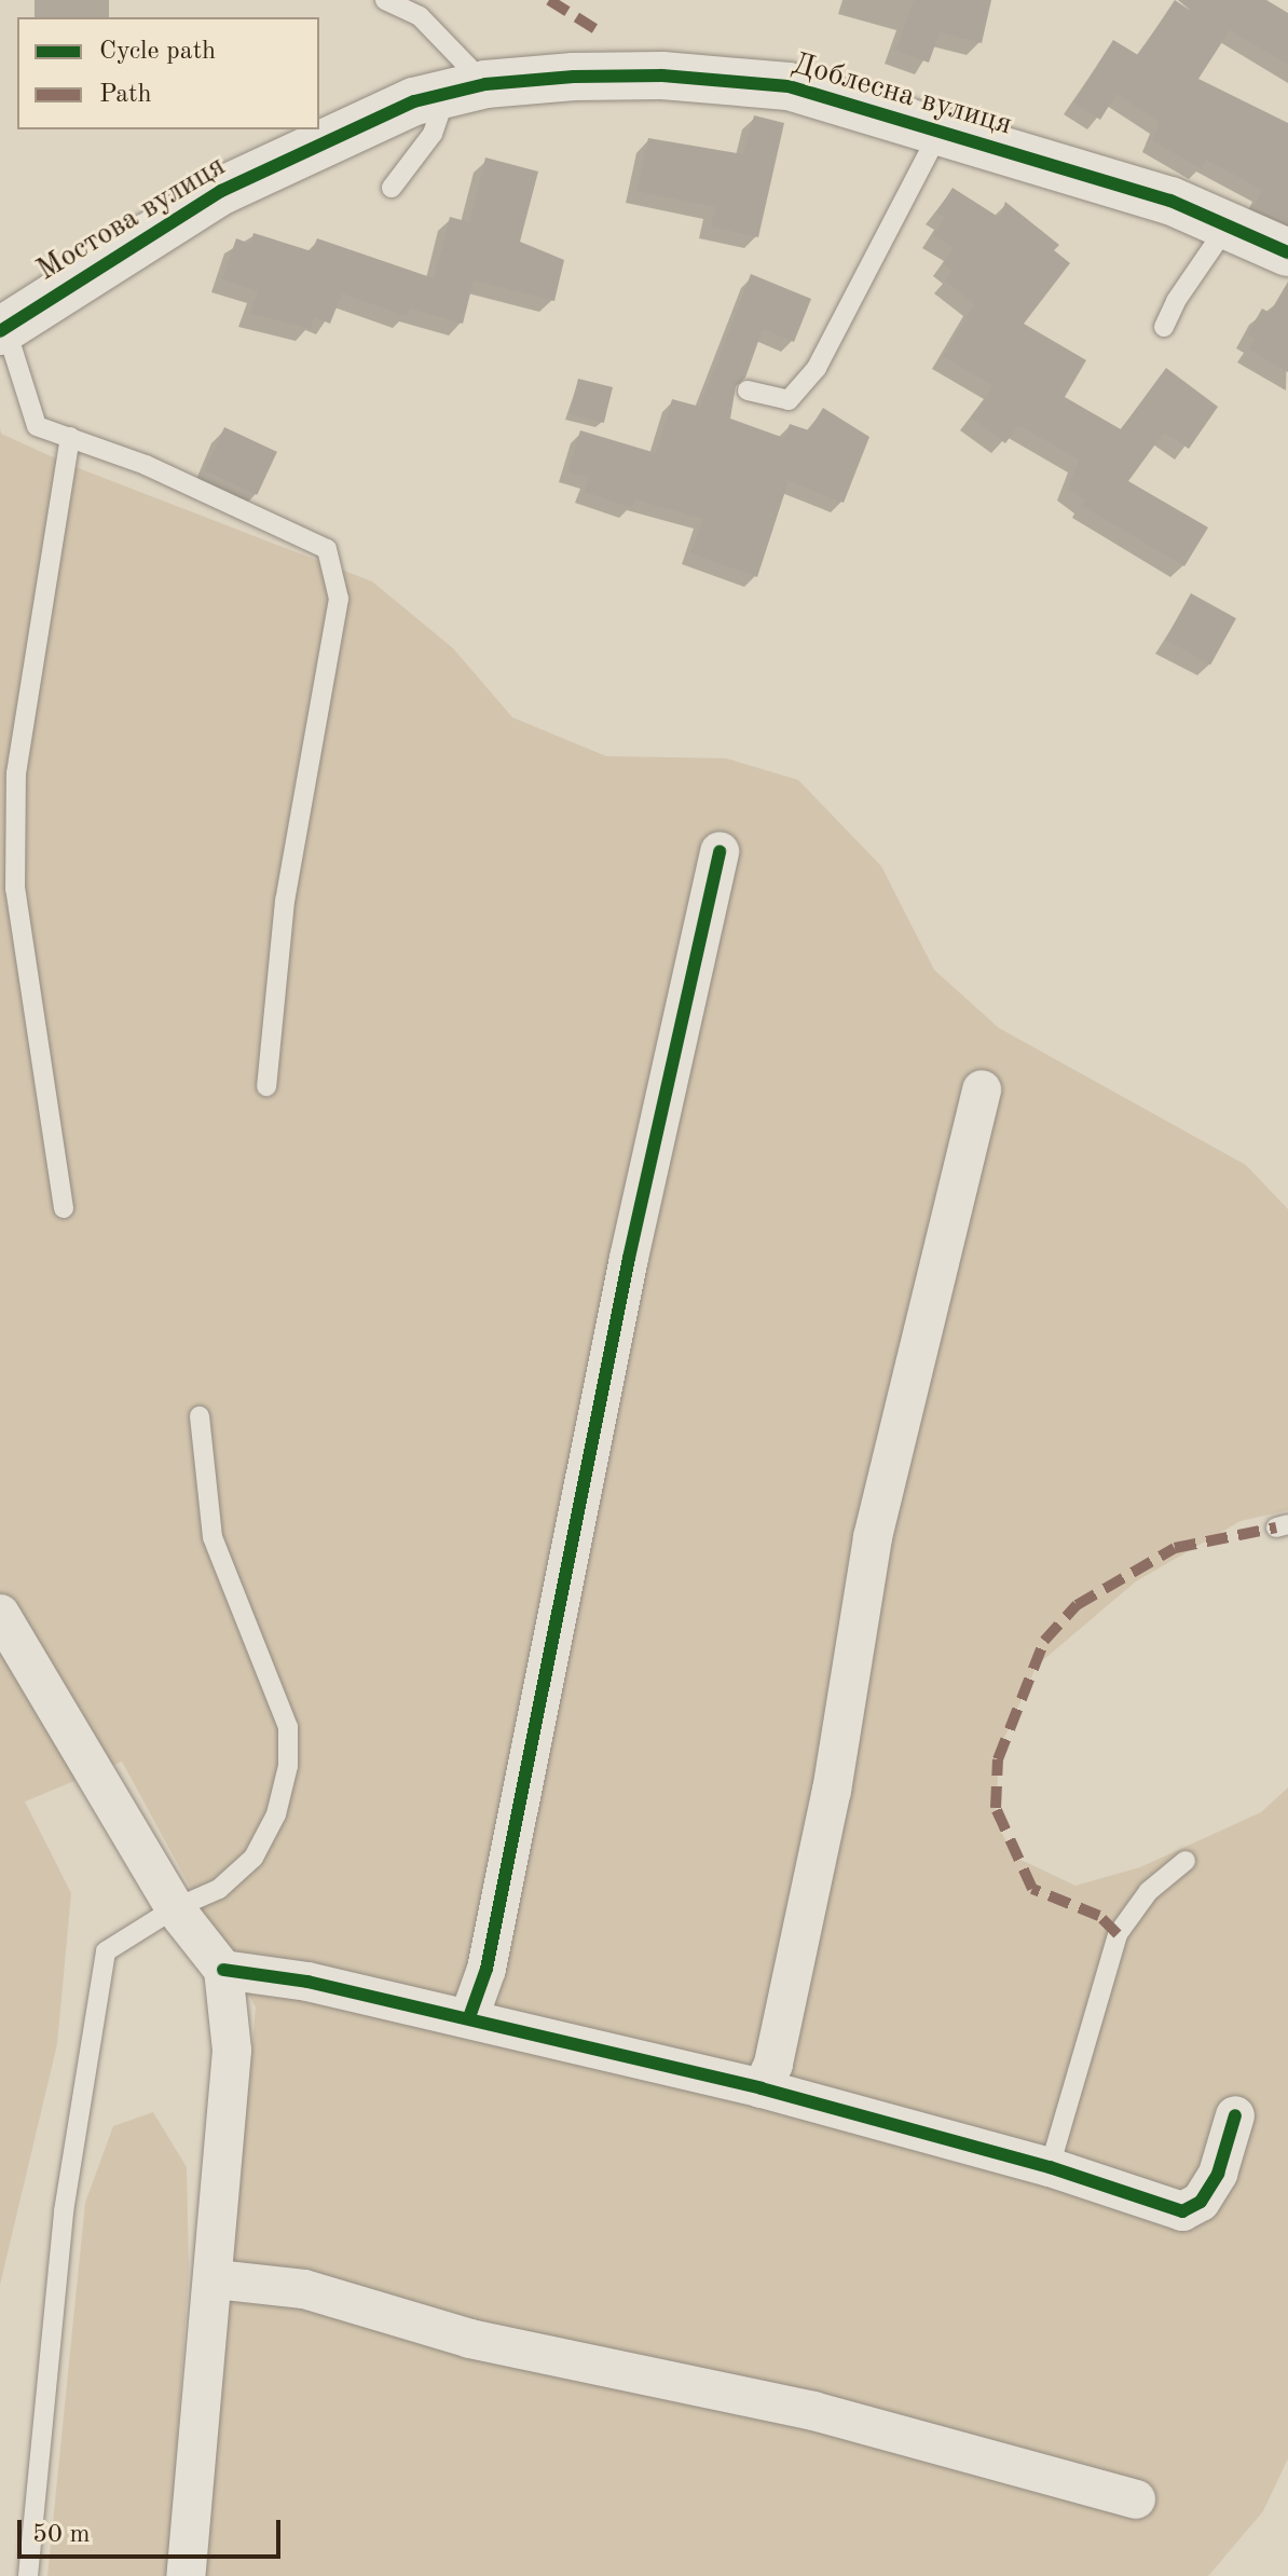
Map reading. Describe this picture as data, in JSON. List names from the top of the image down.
{
  "streets": {
    "street": ["Доблесна вулиця", "Мостова вулиця"]
  },
  "crossings": [
    ["Доблесна вулиця", "Мостова вулиця"]
  ],
  "legend": ["Cycle path", "Path"],
  "scale_bar": "50 m"
}
